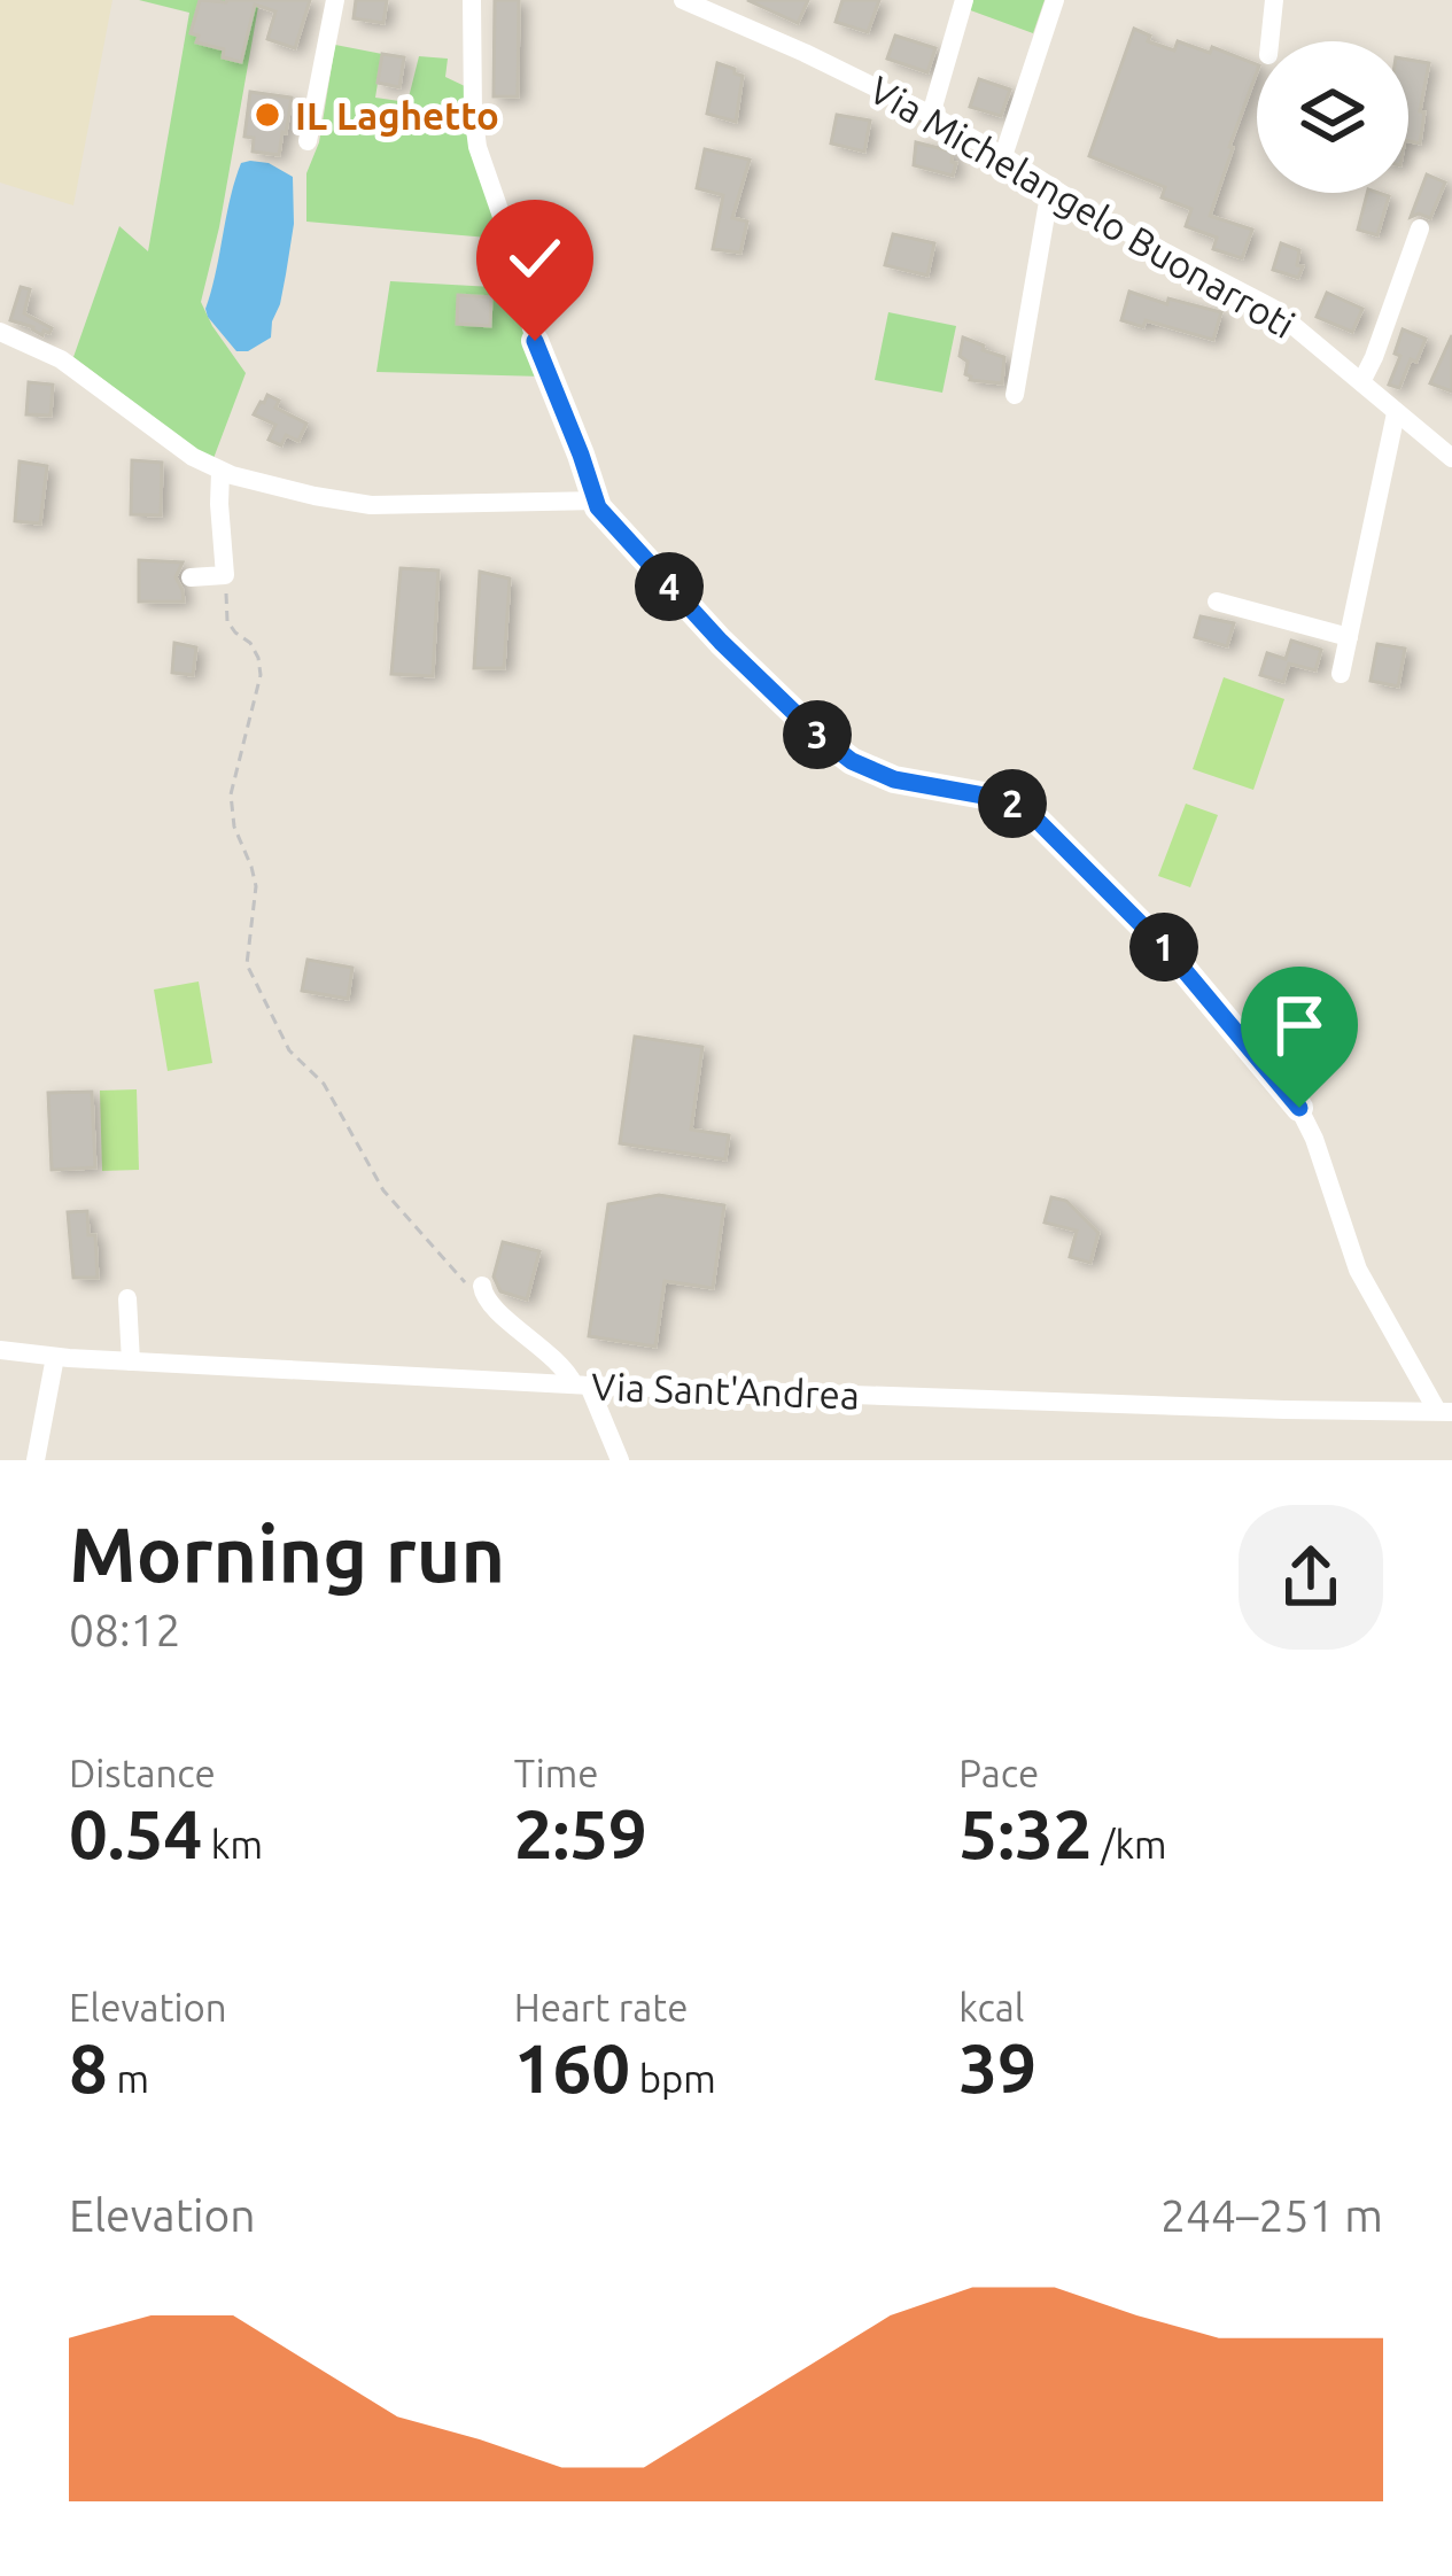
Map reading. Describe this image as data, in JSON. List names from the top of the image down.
{
  "streets": {
    "street": ["Via Michelangelo Buonarroti", "Via Sant'Andrea"]
  },
  "places": ["IL Laghetto"],
  "page": {
    "pins": [
      "4",
      "3",
      "2",
      "1"
    ],
    "heading": ["Morning run", "08:12"],
    "stats": [
      ["Distance", "0.54 km"],
      ["Time", "2:59"],
      ["Pace", "5:32 /km"],
      ["Elevation", "8 m"],
      ["Heart rate", "160 bpm"],
      ["kcal", "39"]
    ],
    "chart": ["Elevation", "244–251 m"]
  }
}
